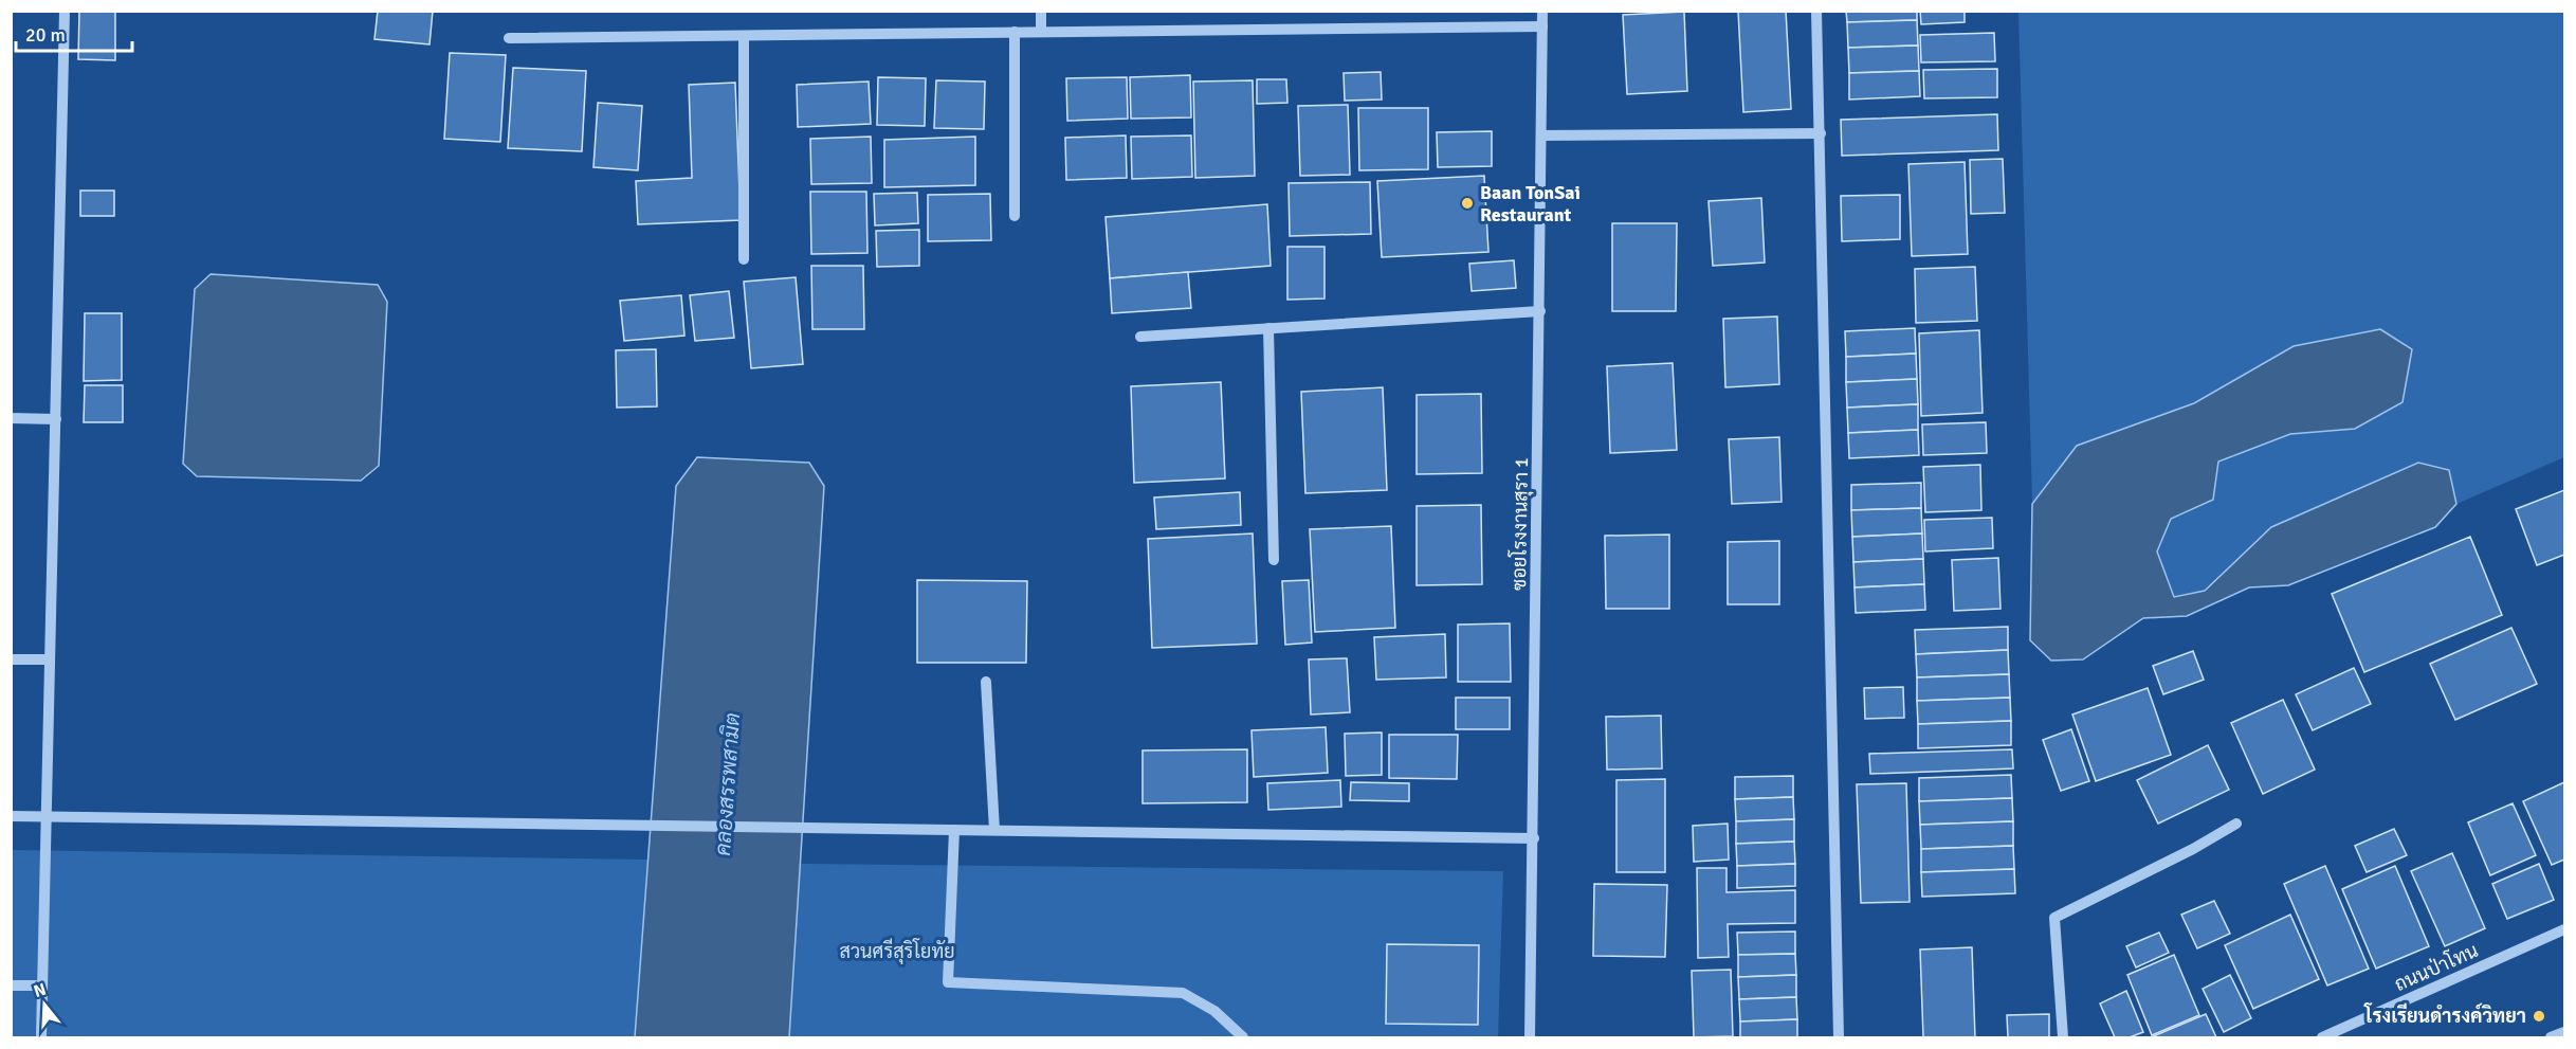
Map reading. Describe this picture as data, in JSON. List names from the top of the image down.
{
  "streets": {
    "street": ["ซอยโรงงานสุรา 1", "ถนนป่าโทน"]
  },
  "water": ["คลองสรรพสามิต"],
  "parks": ["สวนศรีสุริโยทัย"],
  "places": ["Baan TonSai Restaurant", "โรงเรียนดำรงค์วิทยา"],
  "scale_bar": "20 m",
  "north": "top"
}
